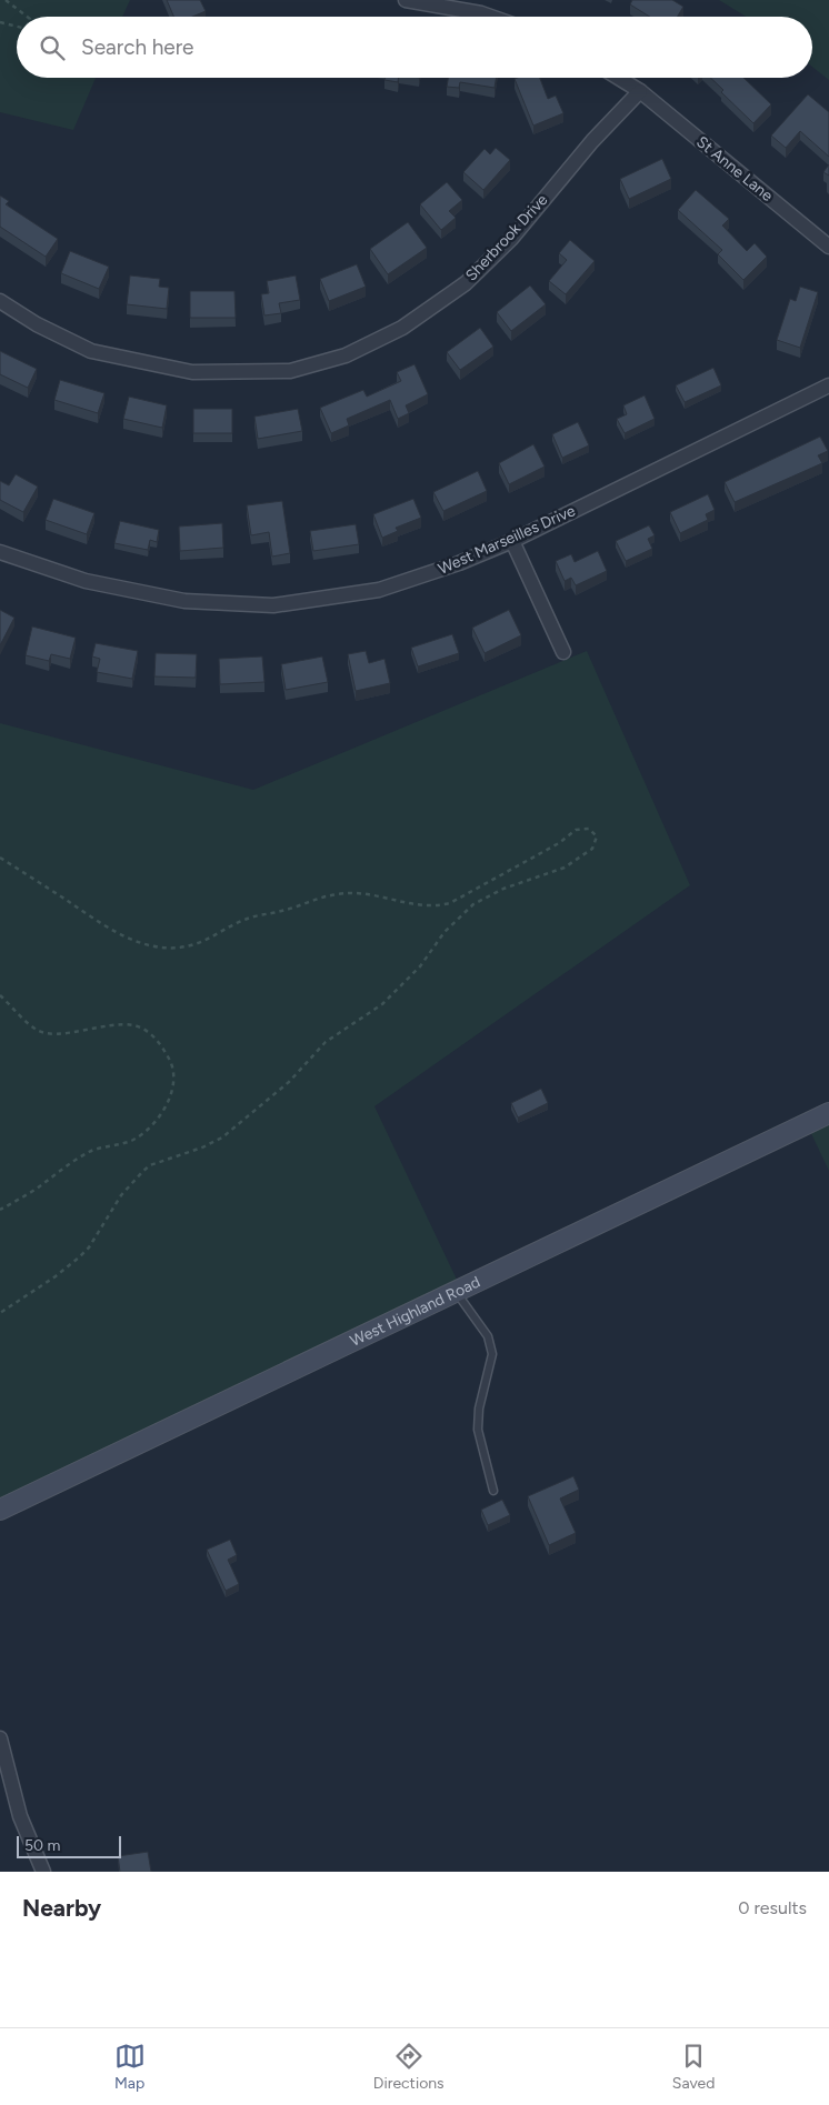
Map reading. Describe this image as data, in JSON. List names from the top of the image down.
{
  "streets": {
    "main road": ["West Highland Road"],
    "street": ["St Anne Lane", "Sherbrook Drive", "West Marseilles Drive"]
  },
  "crossings": [
    ["St Anne Lane", "Sherbrook Drive"]
  ],
  "scale_bar": "50 m",
  "page": {
    "search": "Search here",
    "scale": "50 m",
    "heading": ["Nearby", "0 results"],
    "nav": ["Map", "Directions", "Saved"]
  }
}
